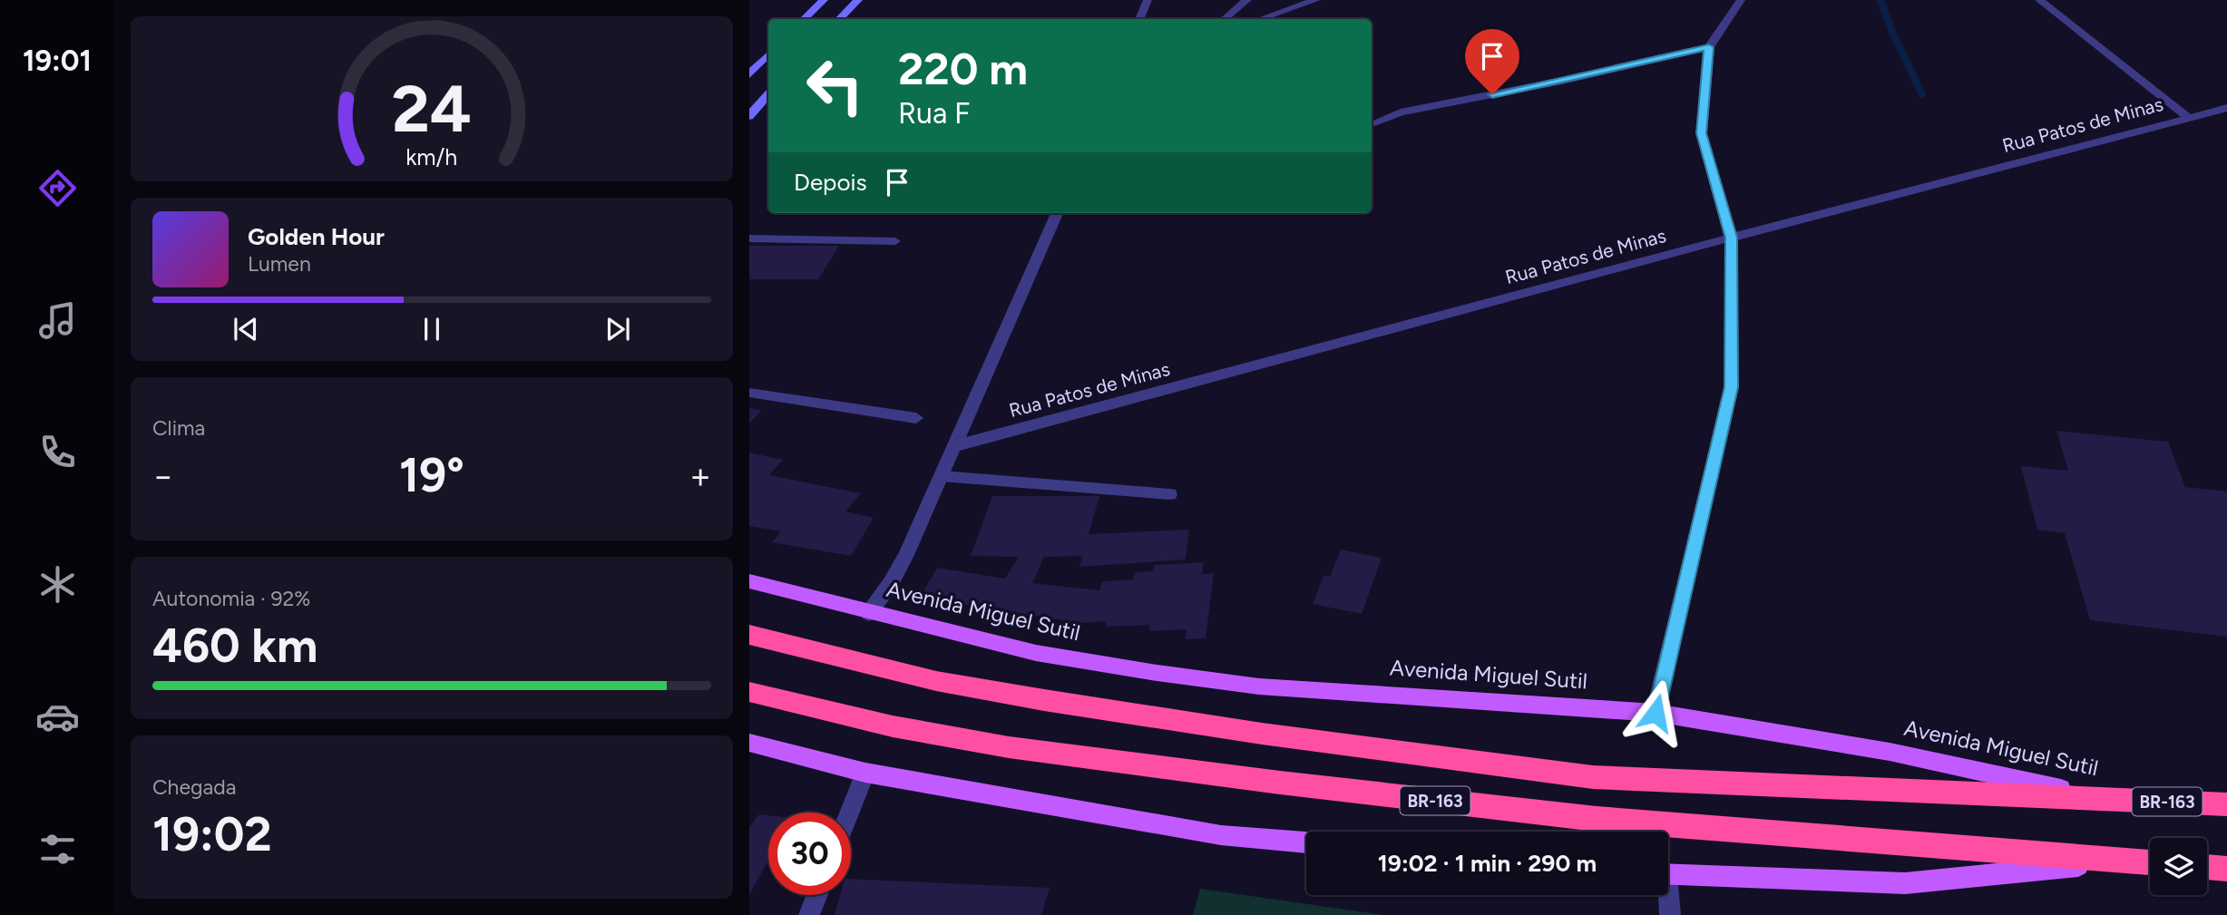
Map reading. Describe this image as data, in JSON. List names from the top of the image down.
{
  "streets": {
    "highway": ["Avenida Miguel Sutil", "BR-163"],
    "street": ["Rua Patos de Minas"]
  },
  "crossings": [
    ["Avenida Miguel Sutil", "BR-163"]
  ],
  "page": {
    "tabs": "19:01",
    "turn": ["220 m", "Rua F"],
    "then": "Depois",
    "song": ["Golden Hour", "Lumen"],
    "tile": [
      "Clima",
      ["Autonomia · 92%", "460 km"],
      ["Chegada", "19:02"]
    ],
    "heat": ["−", "19°", "+"],
    "limit": "30",
    "trip": "19:02 · 1 min · 290 m",
    "gauge": ["24", "km/h"]
  }
}
